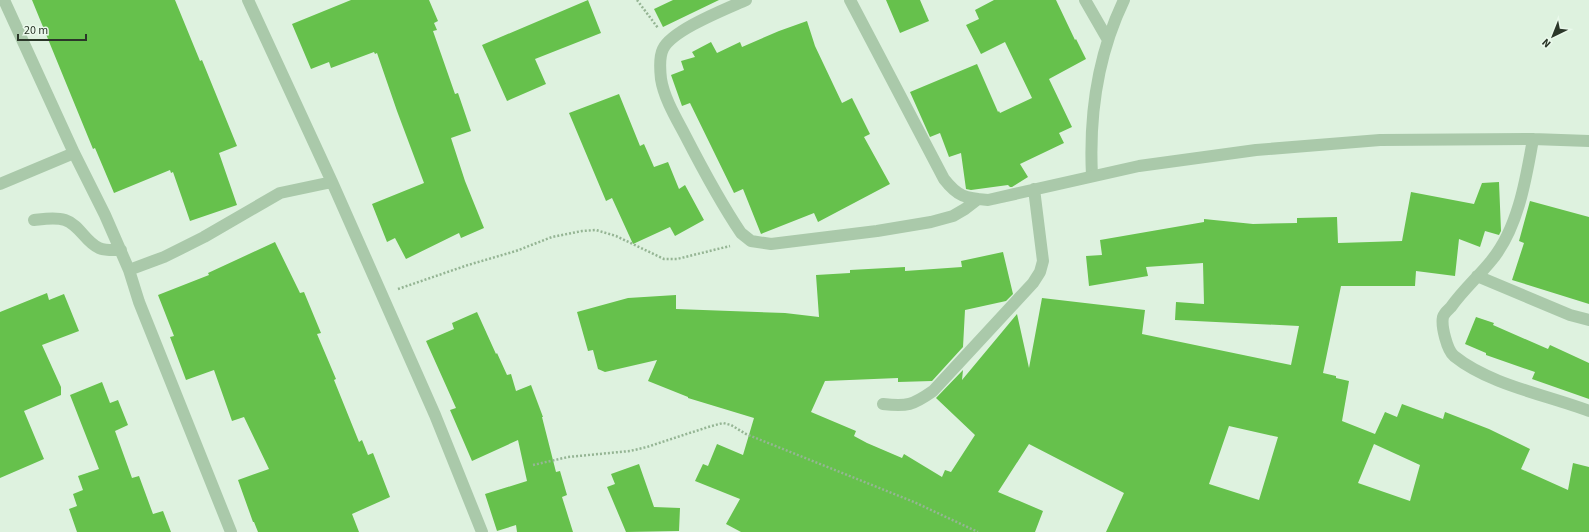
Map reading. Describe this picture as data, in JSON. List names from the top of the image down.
{
  "scale_bar": "20 m",
  "north": "bottom left"
}
